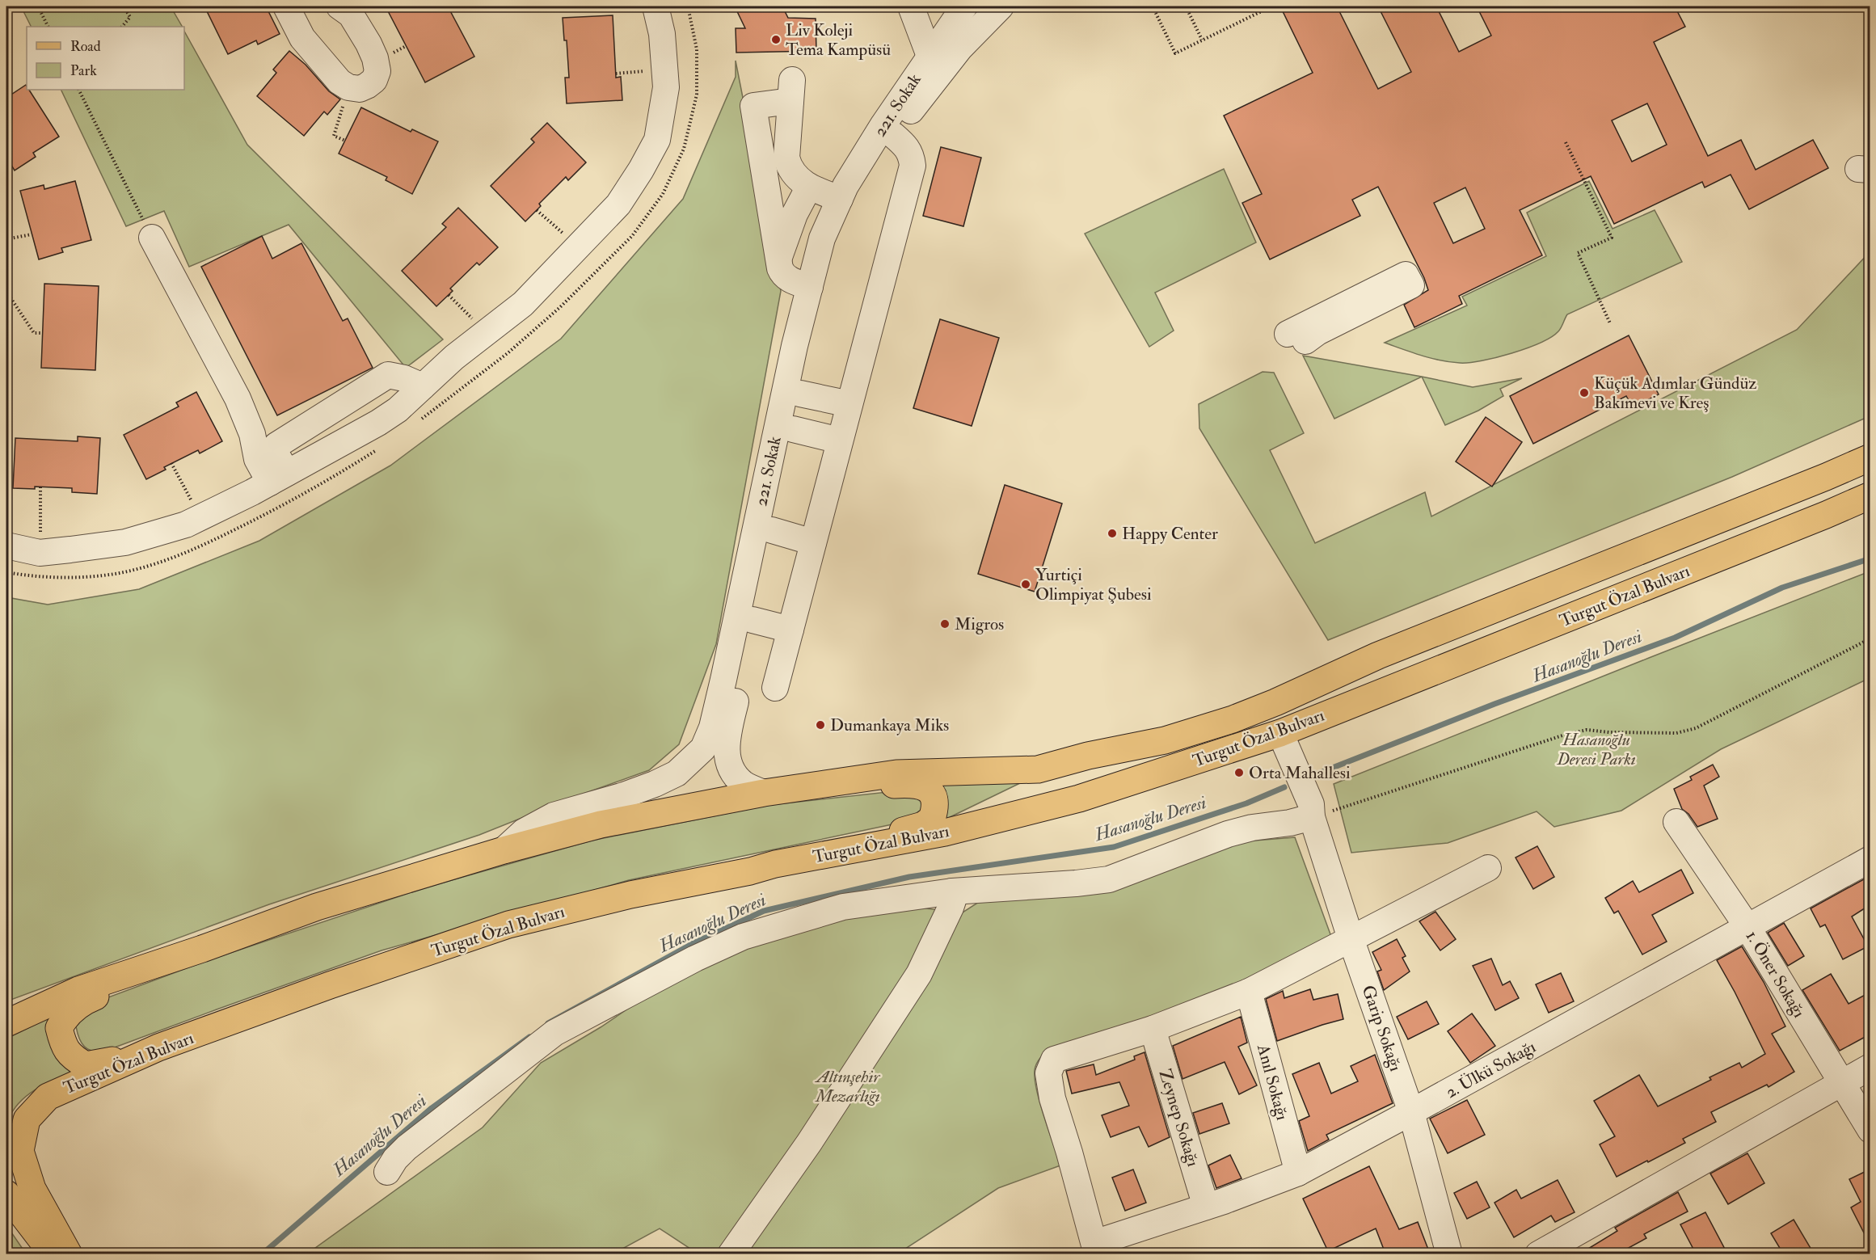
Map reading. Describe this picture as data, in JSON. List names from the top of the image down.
{
  "streets": {
    "main road": ["Turgut Özal Bulvarı"],
    "street": [
      "221. Sokak",
      "1. Öner Sokağı",
      "Garip Sokağı",
      "2. Ülkü Sokağı",
      "Anıl Sokağı",
      "Zeynep Sokağı"
    ]
  },
  "crossings": [
    ["221. Sokak", "Turgut Özal Bulvarı"],
    ["Turgut Özal Bulvarı", "Garip Sokağı"],
    ["1. Öner Sokağı", "2. Ülkü Sokağı"],
    ["Garip Sokağı", "2. Ülkü Sokağı"],
    ["2. Ülkü Sokağı", "Anıl Sokağı"],
    ["2. Ülkü Sokağı", "Zeynep Sokağı"]
  ],
  "water": ["Hasanoğlu Deresi"],
  "parks": ["Hasanoğlu Deresi Parkı", "Altınşehir Mezarlığı"],
  "places": [
    "Liv Koleji Tema Kampüsü",
    "Küçük Adımlar Gündüz Bakımevi ve Kreş",
    "Happy Center",
    "Yurtiçi Olimpiyat Şubesi",
    "Migros",
    "Dumankaya Miks",
    "Orta Mahallesi"
  ],
  "legend": ["Road", "Park"]
}
